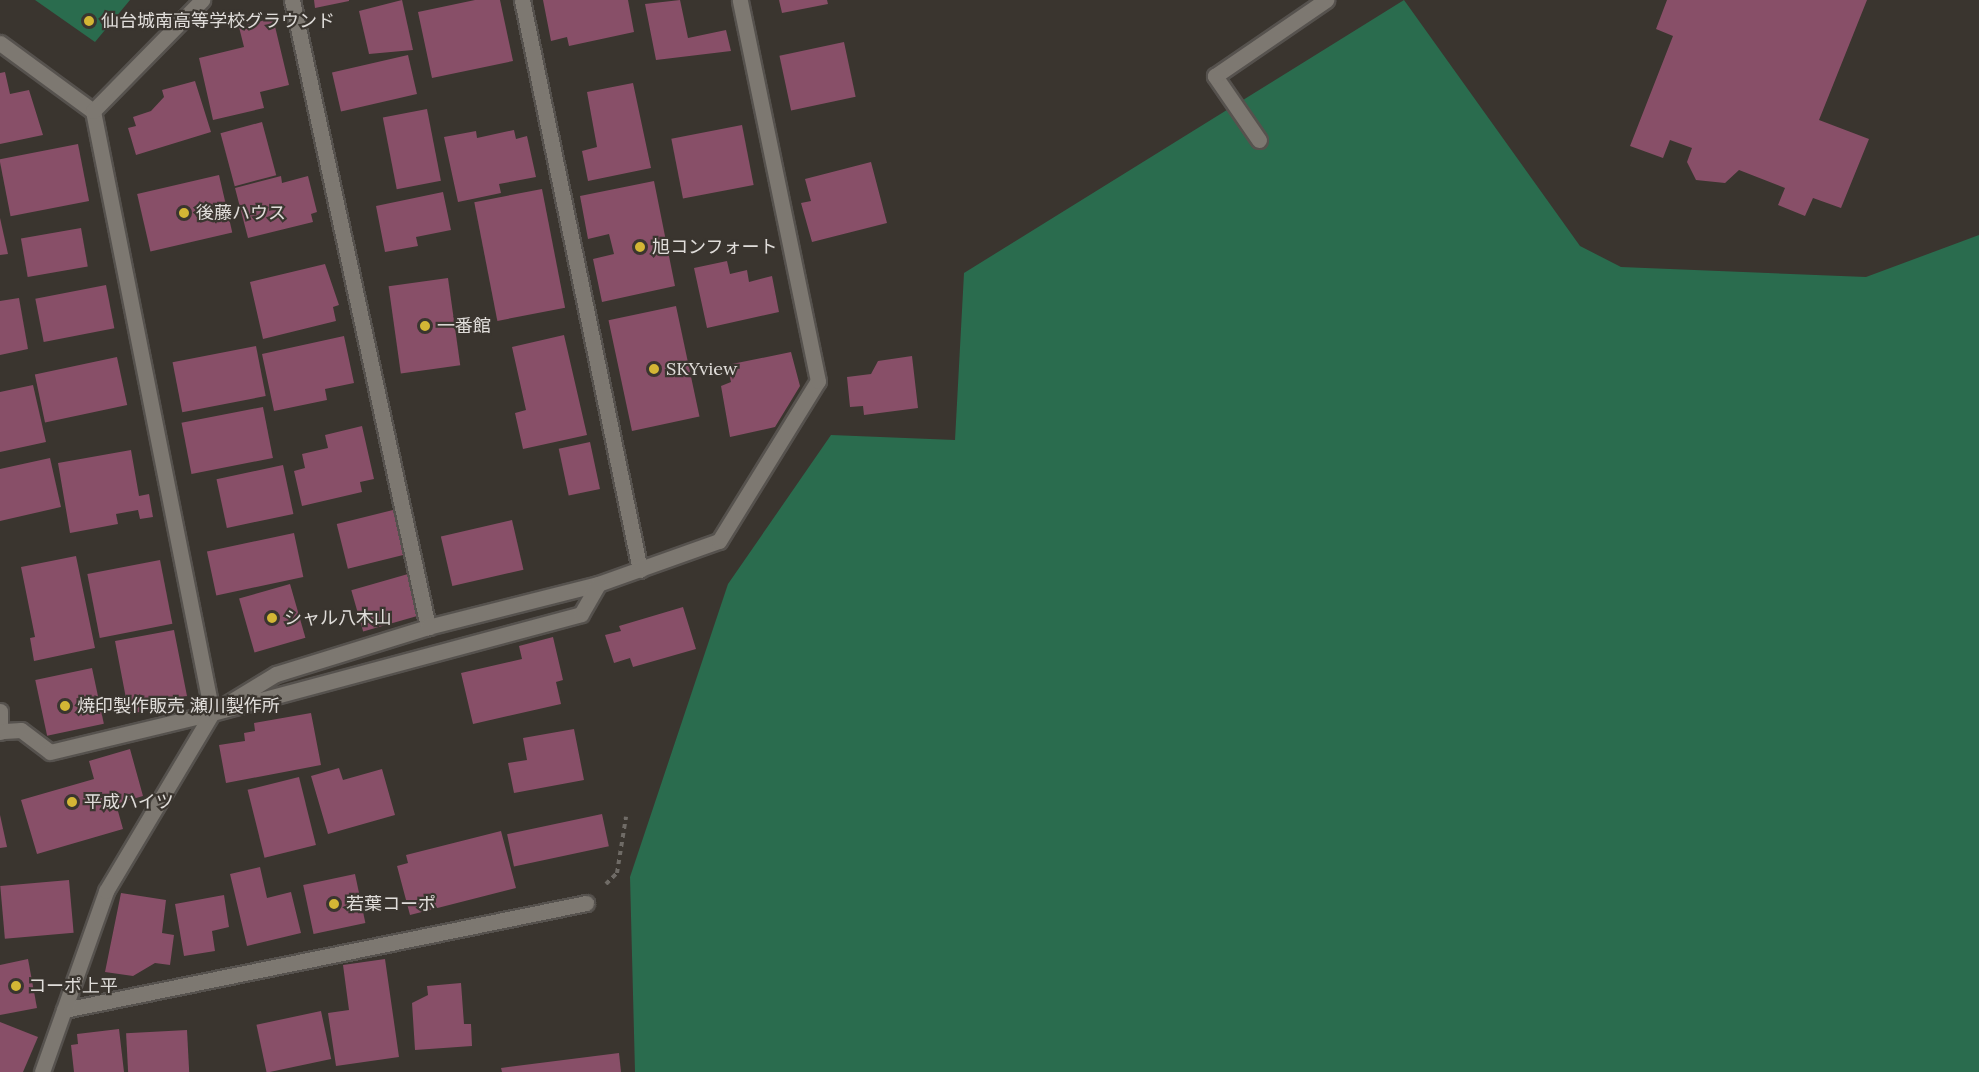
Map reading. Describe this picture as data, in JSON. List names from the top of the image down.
{
  "places": [
    "仙台城南高等学校グラウンド",
    "後藤ハウス",
    "旭コンフォート",
    "一番館",
    "SKYview",
    "シャル八木山",
    "焼印製作販売 瀬川製作所",
    "平成ハイツ",
    "若葉コーポ",
    "コーポ上平"
  ]
}
